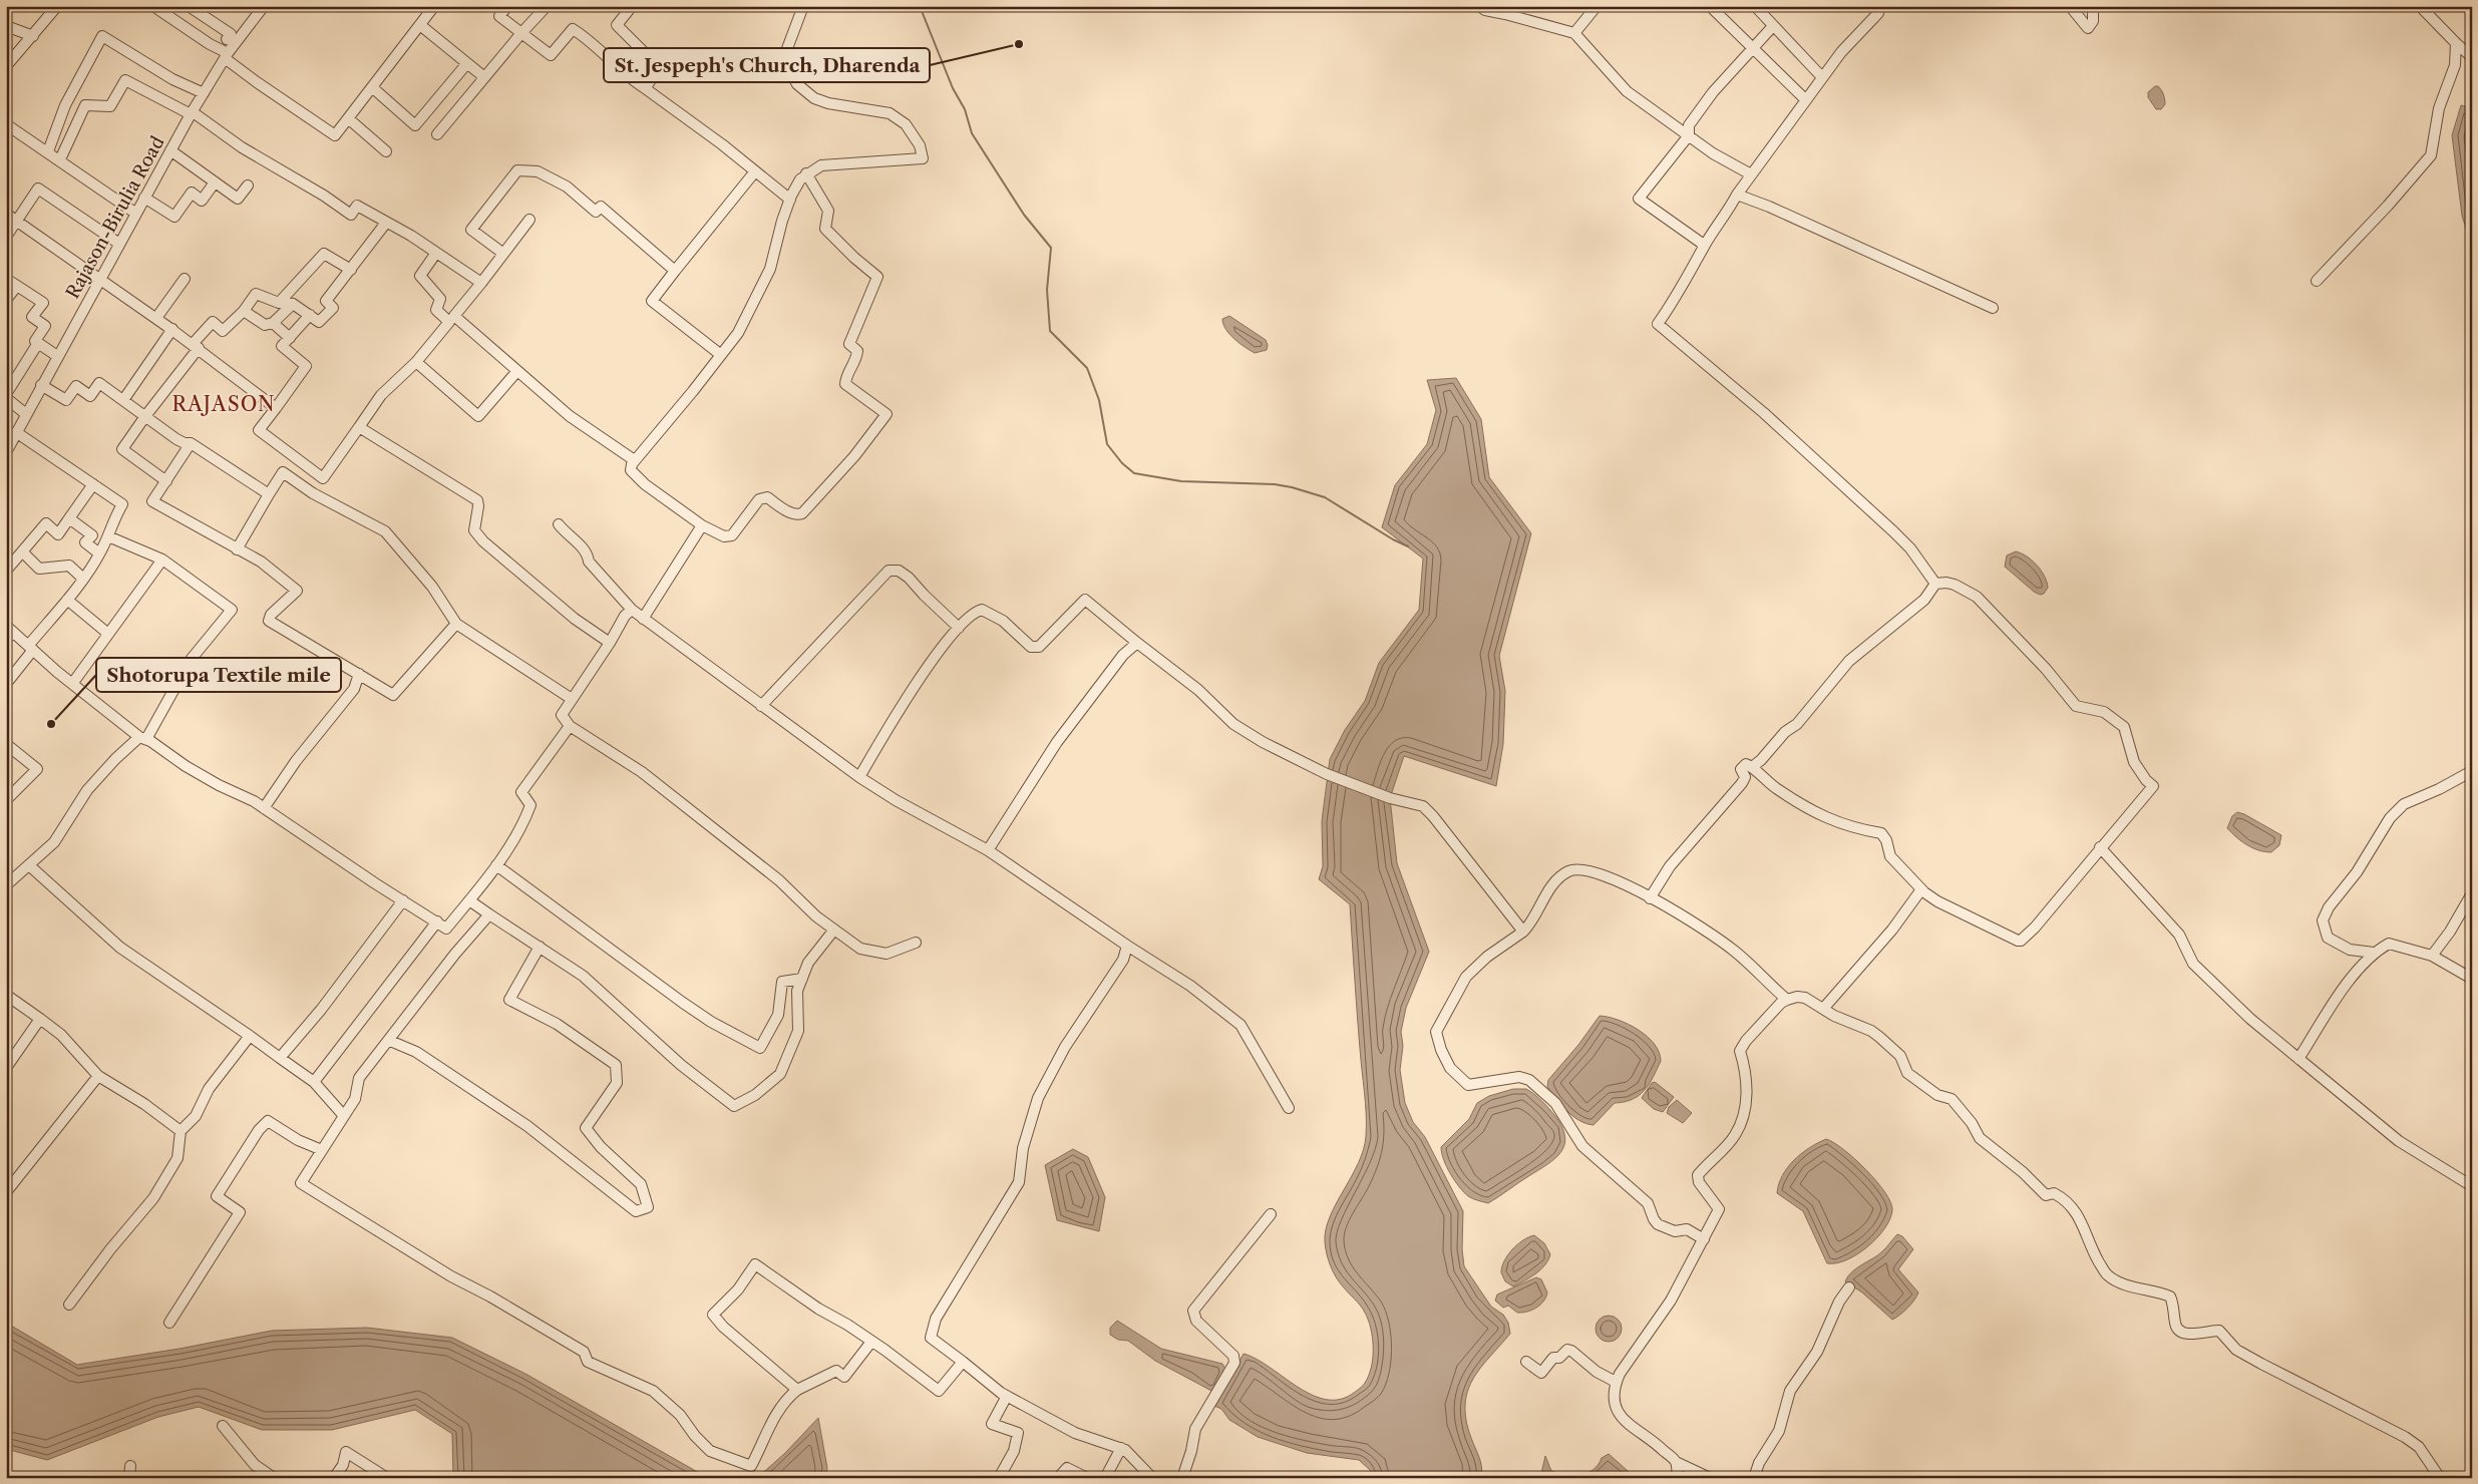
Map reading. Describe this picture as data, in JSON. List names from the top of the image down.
{
  "streets": {
    "street": ["Rajason-Birulia Road"]
  },
  "districts": ["RAJASON"],
  "places": ["St. Jespeph's Church, Dharenda", "Shotorupa Textile mile"]
}
